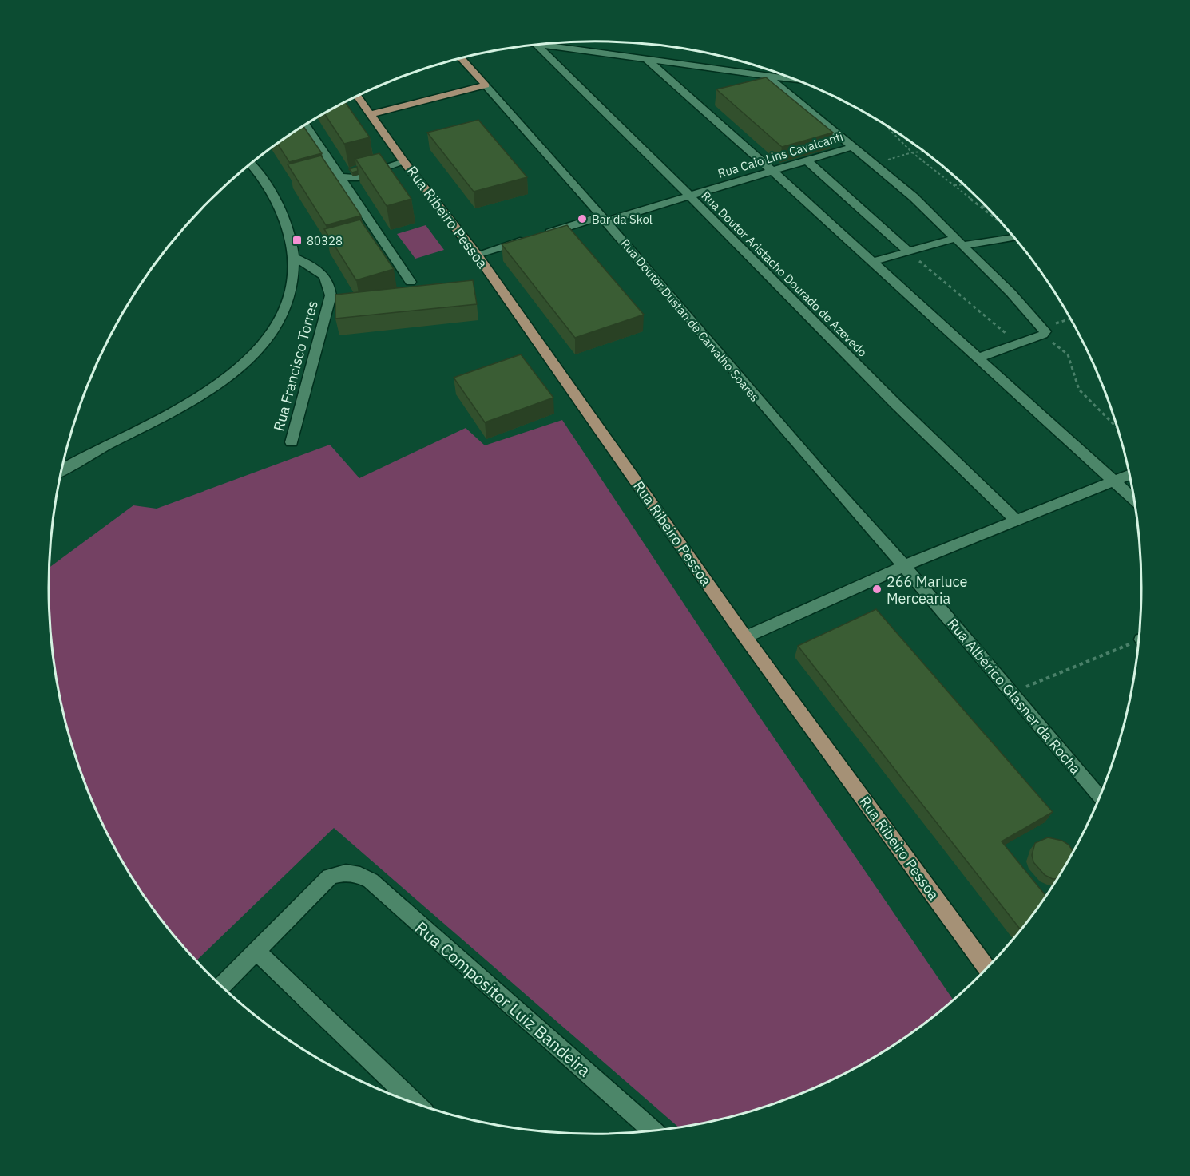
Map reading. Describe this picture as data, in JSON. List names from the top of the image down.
{
  "streets": {
    "main road": ["Rua Ribeiro Pessoa", "Rua Doutor Dustan de Carvalho Soares"],
    "street": [
      "Rua Caio Lins Cavalcanti",
      "Rua Doutor Aristacho Dourado de Azevedo",
      "Rua Francisco Torres",
      "Rua Albérico Glasner da Rocha",
      "Rua Compositor Luiz Bandeira"
    ]
  },
  "crossings": [
    ["Rua Caio Lins Cavalcanti", "Rua Ribeiro Pessoa"],
    ["Rua Caio Lins Cavalcanti", "Rua Doutor Aristacho Dourado de Azevedo"],
    ["Rua Caio Lins Cavalcanti", "Rua Doutor Dustan de Carvalho Soares"],
    ["Rua Doutor Dustan de Carvalho Soares", "Rua Albérico Glasner da Rocha"]
  ],
  "places": {
    "other": ["Bar da Skol", "266 Marluce Mercearia"],
    "transit": ["80328"]
  }
}
